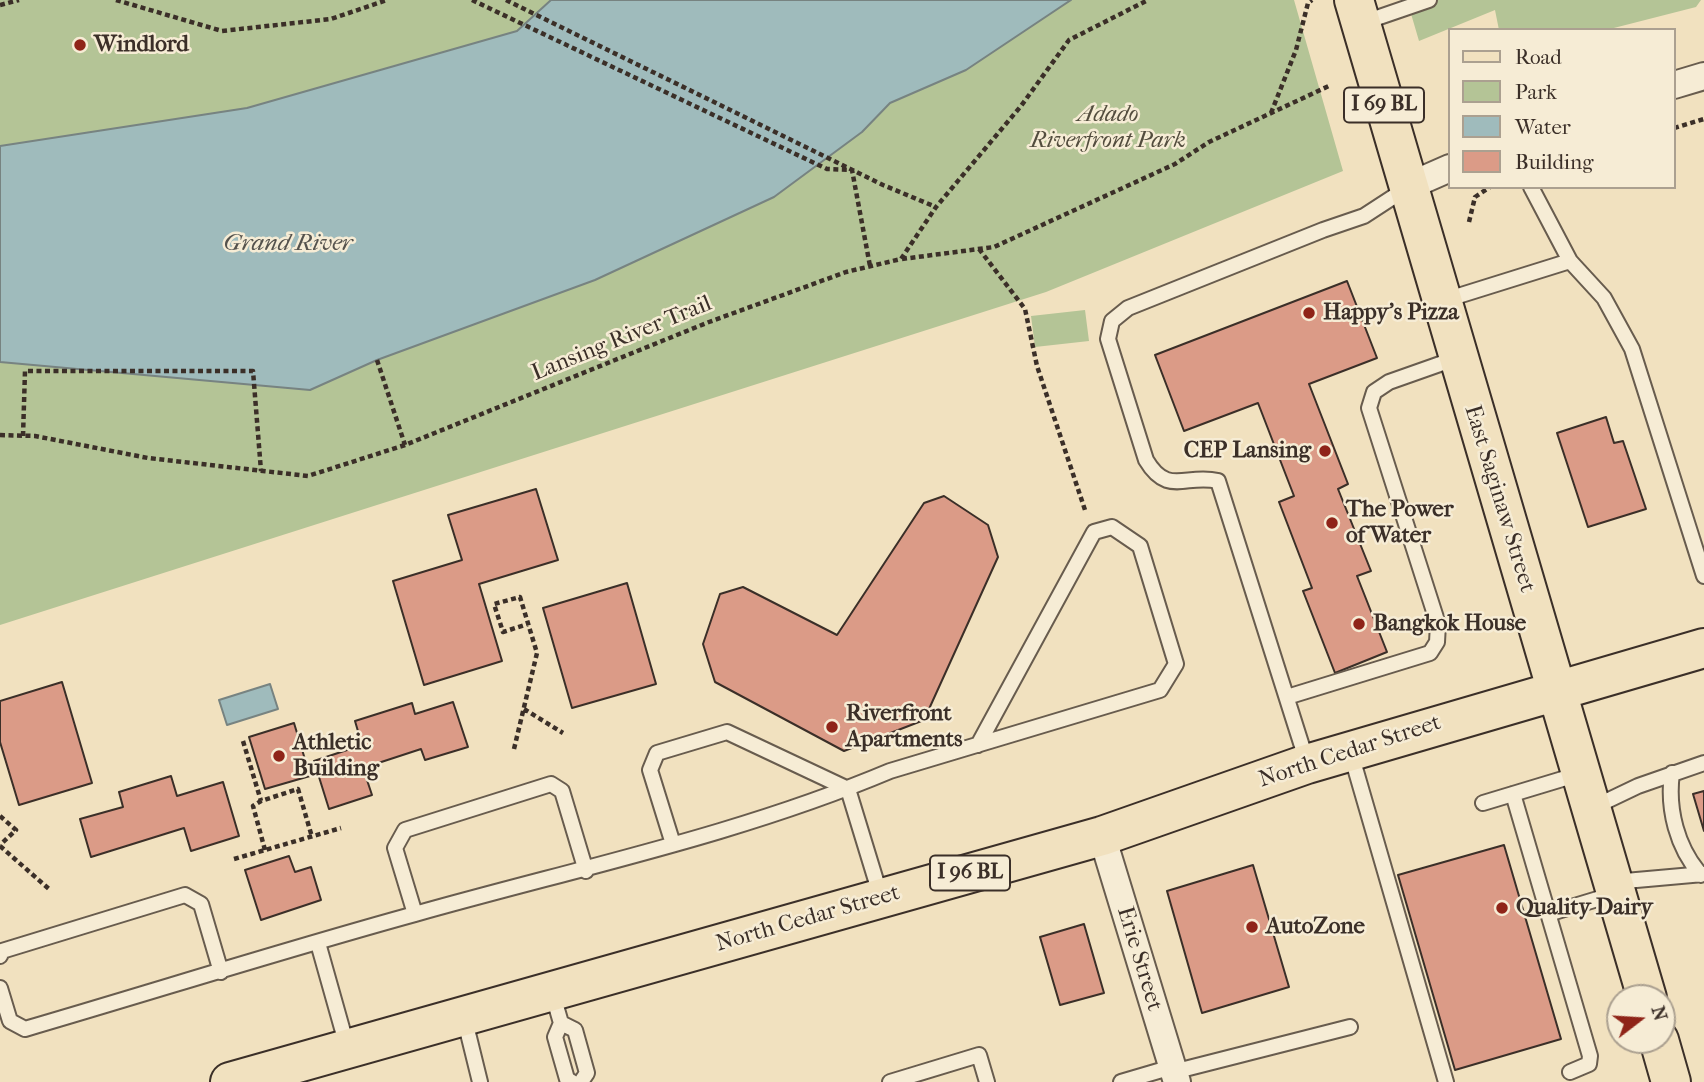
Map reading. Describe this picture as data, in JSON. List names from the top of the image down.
{
  "streets": {
    "main road": [
      "I 69 BL",
      "East Saginaw Street",
      "North Cedar Street",
      "I 96 BL"
    ],
    "street": ["Erie Street"],
    "path": ["Lansing River Trail"]
  },
  "crossings": [
    ["East Saginaw Street", "North Cedar Street"],
    ["North Cedar Street", "Erie Street"]
  ],
  "water": ["Grand River"],
  "parks": ["Adado Riverfront Park"],
  "places": [
    "Windlord",
    "Happy's Pizza",
    "CEP Lansing",
    "The Power of Water",
    "Bangkok House",
    "Riverfront Apartments",
    "Athletic Building",
    "Quality Dairy",
    "AutoZone"
  ],
  "legend": [
    "Road",
    "Park",
    "Water",
    "Building"
  ],
  "north": "right"
}
